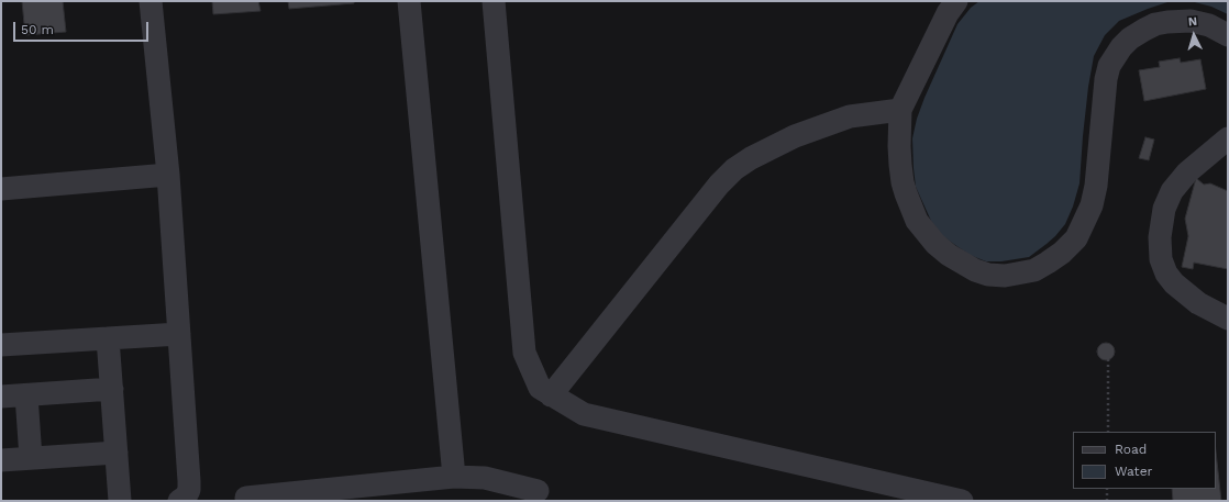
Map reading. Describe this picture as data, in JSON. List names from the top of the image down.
{
  "legend": ["Road", "Water"],
  "scale_bar": "50 m",
  "north": "top"
}
